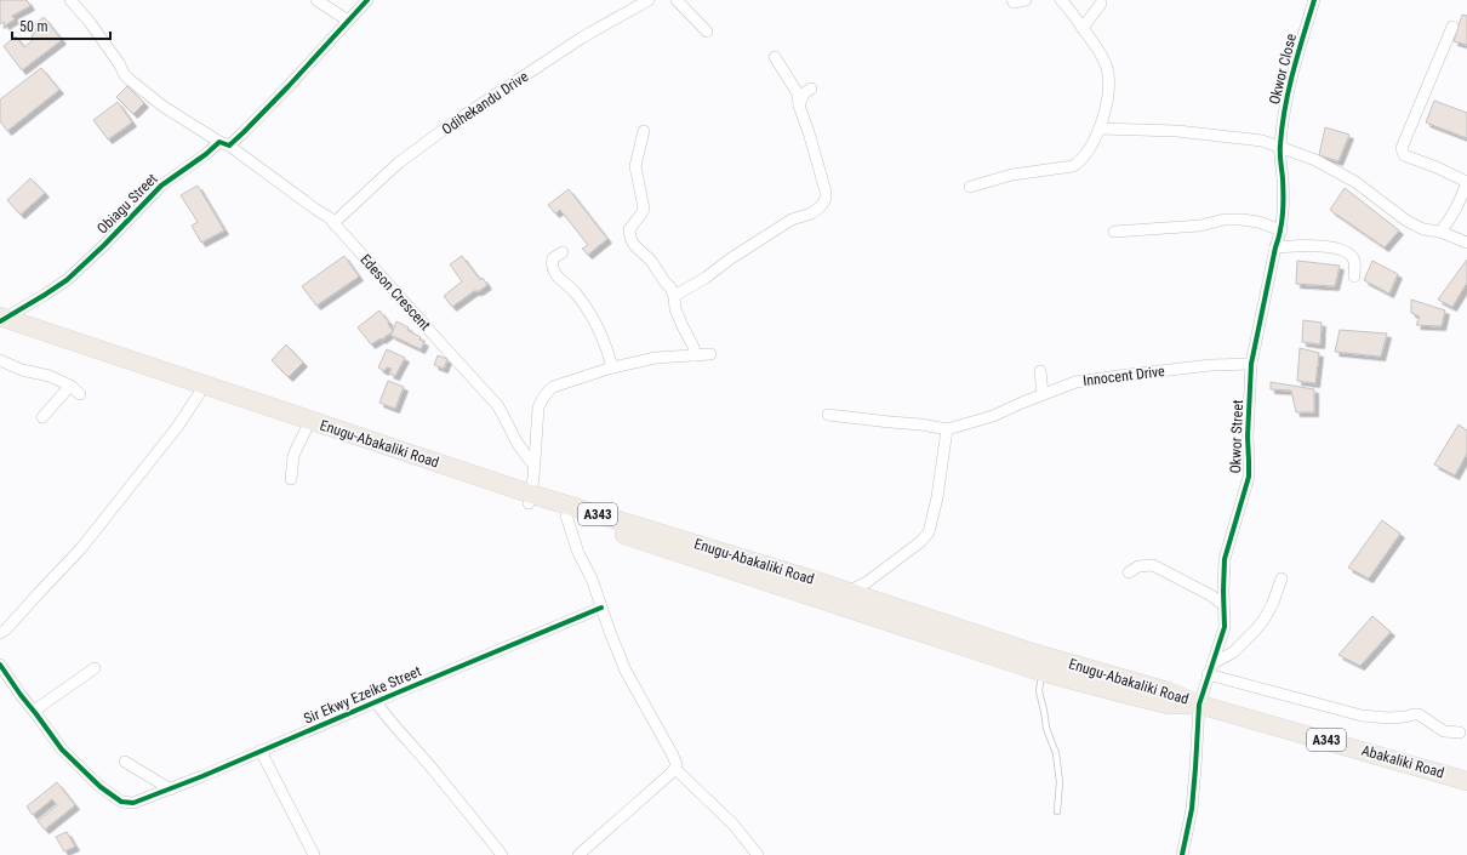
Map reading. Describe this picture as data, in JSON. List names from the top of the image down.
{
  "streets": {
    "highway": ["Enugu-Abakaliki Road", "A343", "Abakaliki Road"],
    "street": [
      "Okwor Close",
      "Odihekandu Drive",
      "Obiagu Street",
      "Edeson Crescent",
      "Innocent Drive",
      "Okwor Street",
      "Sir Ekwy Ezeike Street"
    ]
  },
  "crossings": [
    ["Okwor Close", "Okwor Street"],
    ["Odihekandu Drive", "Edeson Crescent"],
    ["Obiagu Street", "Edeson Crescent"],
    ["Obiagu Street", "Enugu-Abakaliki Road"],
    ["Innocent Drive", "Okwor Street"],
    ["Okwor Street", "Enugu-Abakaliki Road"],
    ["Okwor Street", "Abakaliki Road"],
    ["Enugu-Abakaliki Road", "Abakaliki Road"]
  ],
  "scale_bar": "50 m"
}
